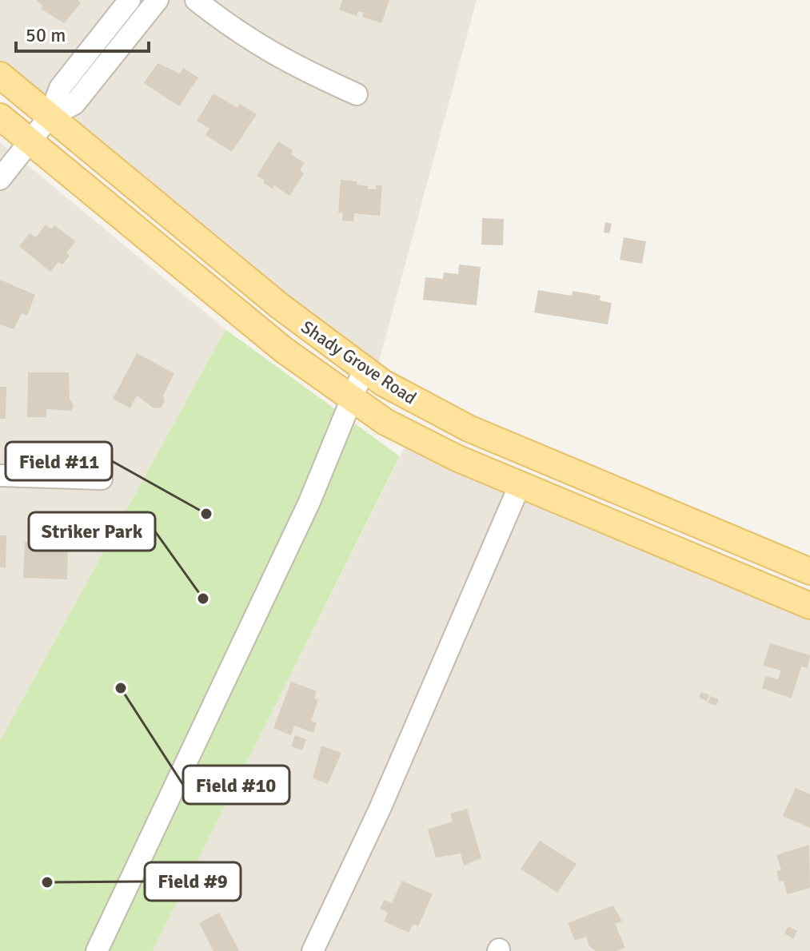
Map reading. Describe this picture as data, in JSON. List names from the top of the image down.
{
  "streets": {
    "main road": ["Shady Grove Road"]
  },
  "places": [
    "Field #11",
    "Striker Park",
    "Field #10",
    "Field #9"
  ],
  "scale_bar": "50 m"
}
